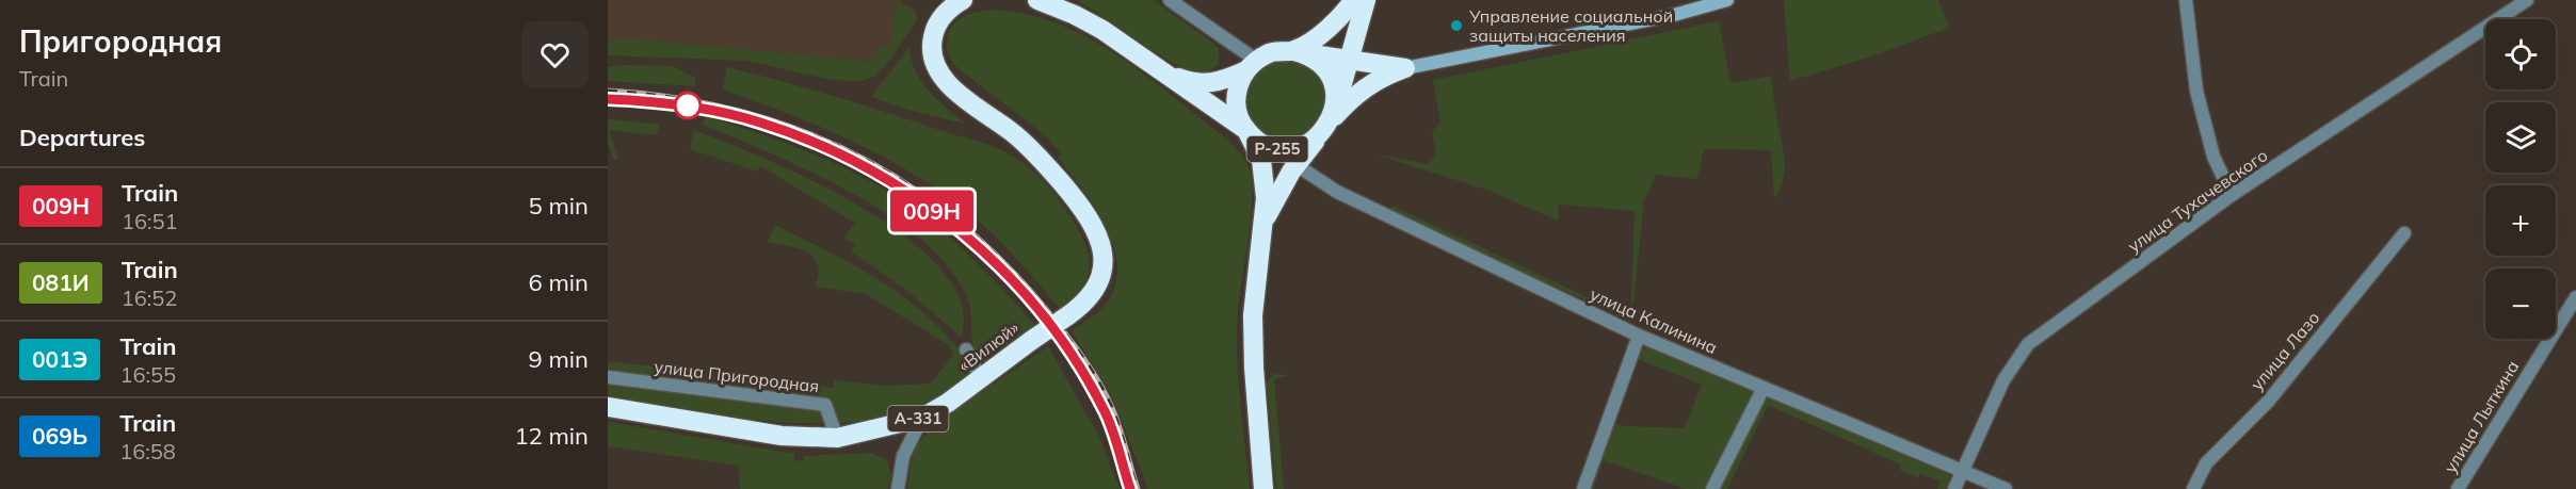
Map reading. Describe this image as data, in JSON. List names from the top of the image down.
{
  "streets": {
    "highway": ["Р-255", "«Вилюй»", "А-331"],
    "street": [
      "улица Тухачевского",
      "улица Калинина",
      "улица Лазо",
      "улица Пригородная",
      "улица Лыткина"
    ]
  },
  "crossings": [
    ["Р-255", "улица Калинина"],
    ["улица Тухачевского", "улица Калинина"],
    ["«Вилюй»", "улица Пригородная"]
  ],
  "places": ["Управление социальной защиты населения"],
  "page": {
    "heading": [
      ["Пригородная", "Train"],
      "Departures"
    ],
    "on_map": "009Н",
    "map_buttons": ["+", "−"],
    "list": [
      {
        "mark": "009Н",
        "name": "Train",
        "note": "16:51",
        "value": "5 min"
      },
      {
        "mark": "081И",
        "name": "Train",
        "note": "16:52",
        "value": "6 min"
      },
      {
        "mark": "001Э",
        "name": "Train",
        "note": "16:55",
        "value": "9 min"
      },
      {
        "mark": "069Ь",
        "name": "Train",
        "note": "16:58",
        "value": "12 min"
      }
    ]
  }
}
